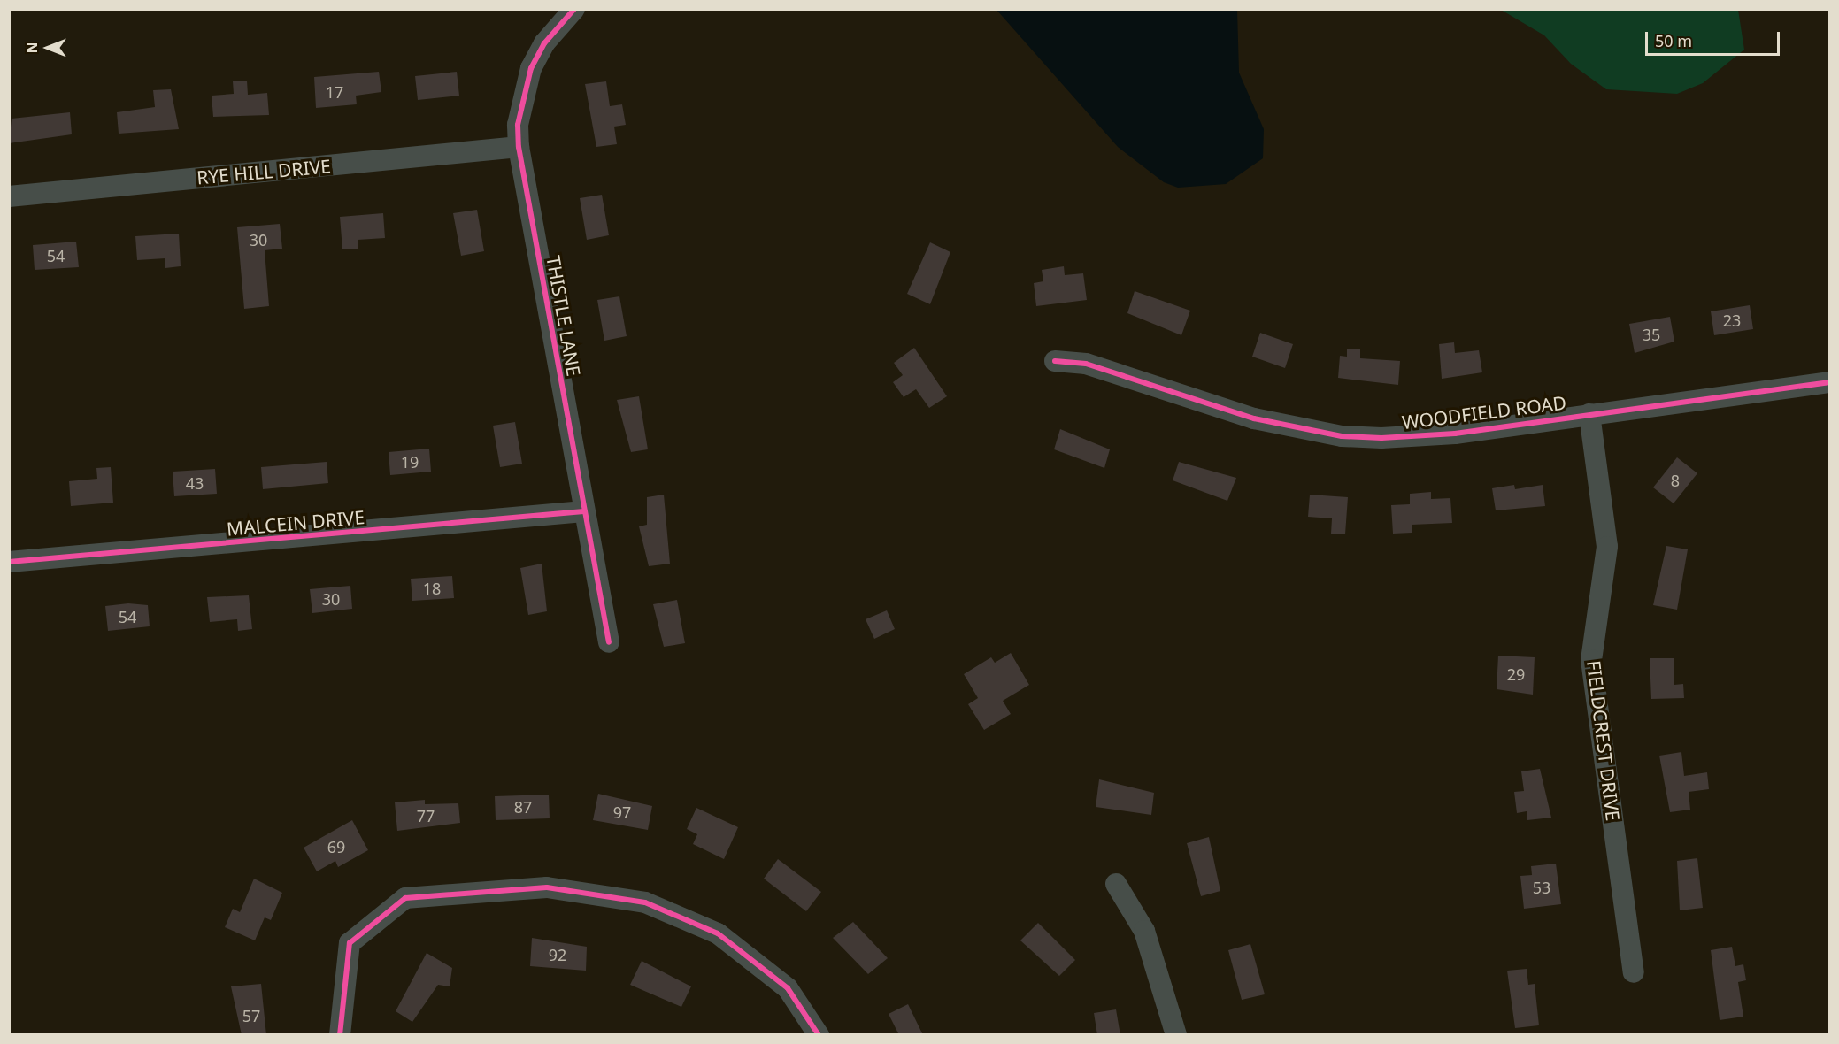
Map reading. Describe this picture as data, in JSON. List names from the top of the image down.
{
  "streets": {
    "street": [
      "RYE HILL DRIVE",
      "THISTLE LANE",
      "WOODFIELD ROAD",
      "MALCEIN DRIVE",
      "FIELDCREST DRIVE"
    ]
  },
  "crossings": [
    ["RYE HILL DRIVE", "THISTLE LANE"],
    ["THISTLE LANE", "MALCEIN DRIVE"],
    ["WOODFIELD ROAD", "FIELDCREST DRIVE"]
  ],
  "house_numbers": [
    "17",
    "30",
    "54",
    "23",
    "35",
    "19",
    "8",
    "43",
    "18",
    "30",
    "54",
    "29",
    "87",
    "97",
    "77",
    "69",
    "53",
    "92",
    "57"
  ],
  "scale_bar": "50 m",
  "north": "left"
}
